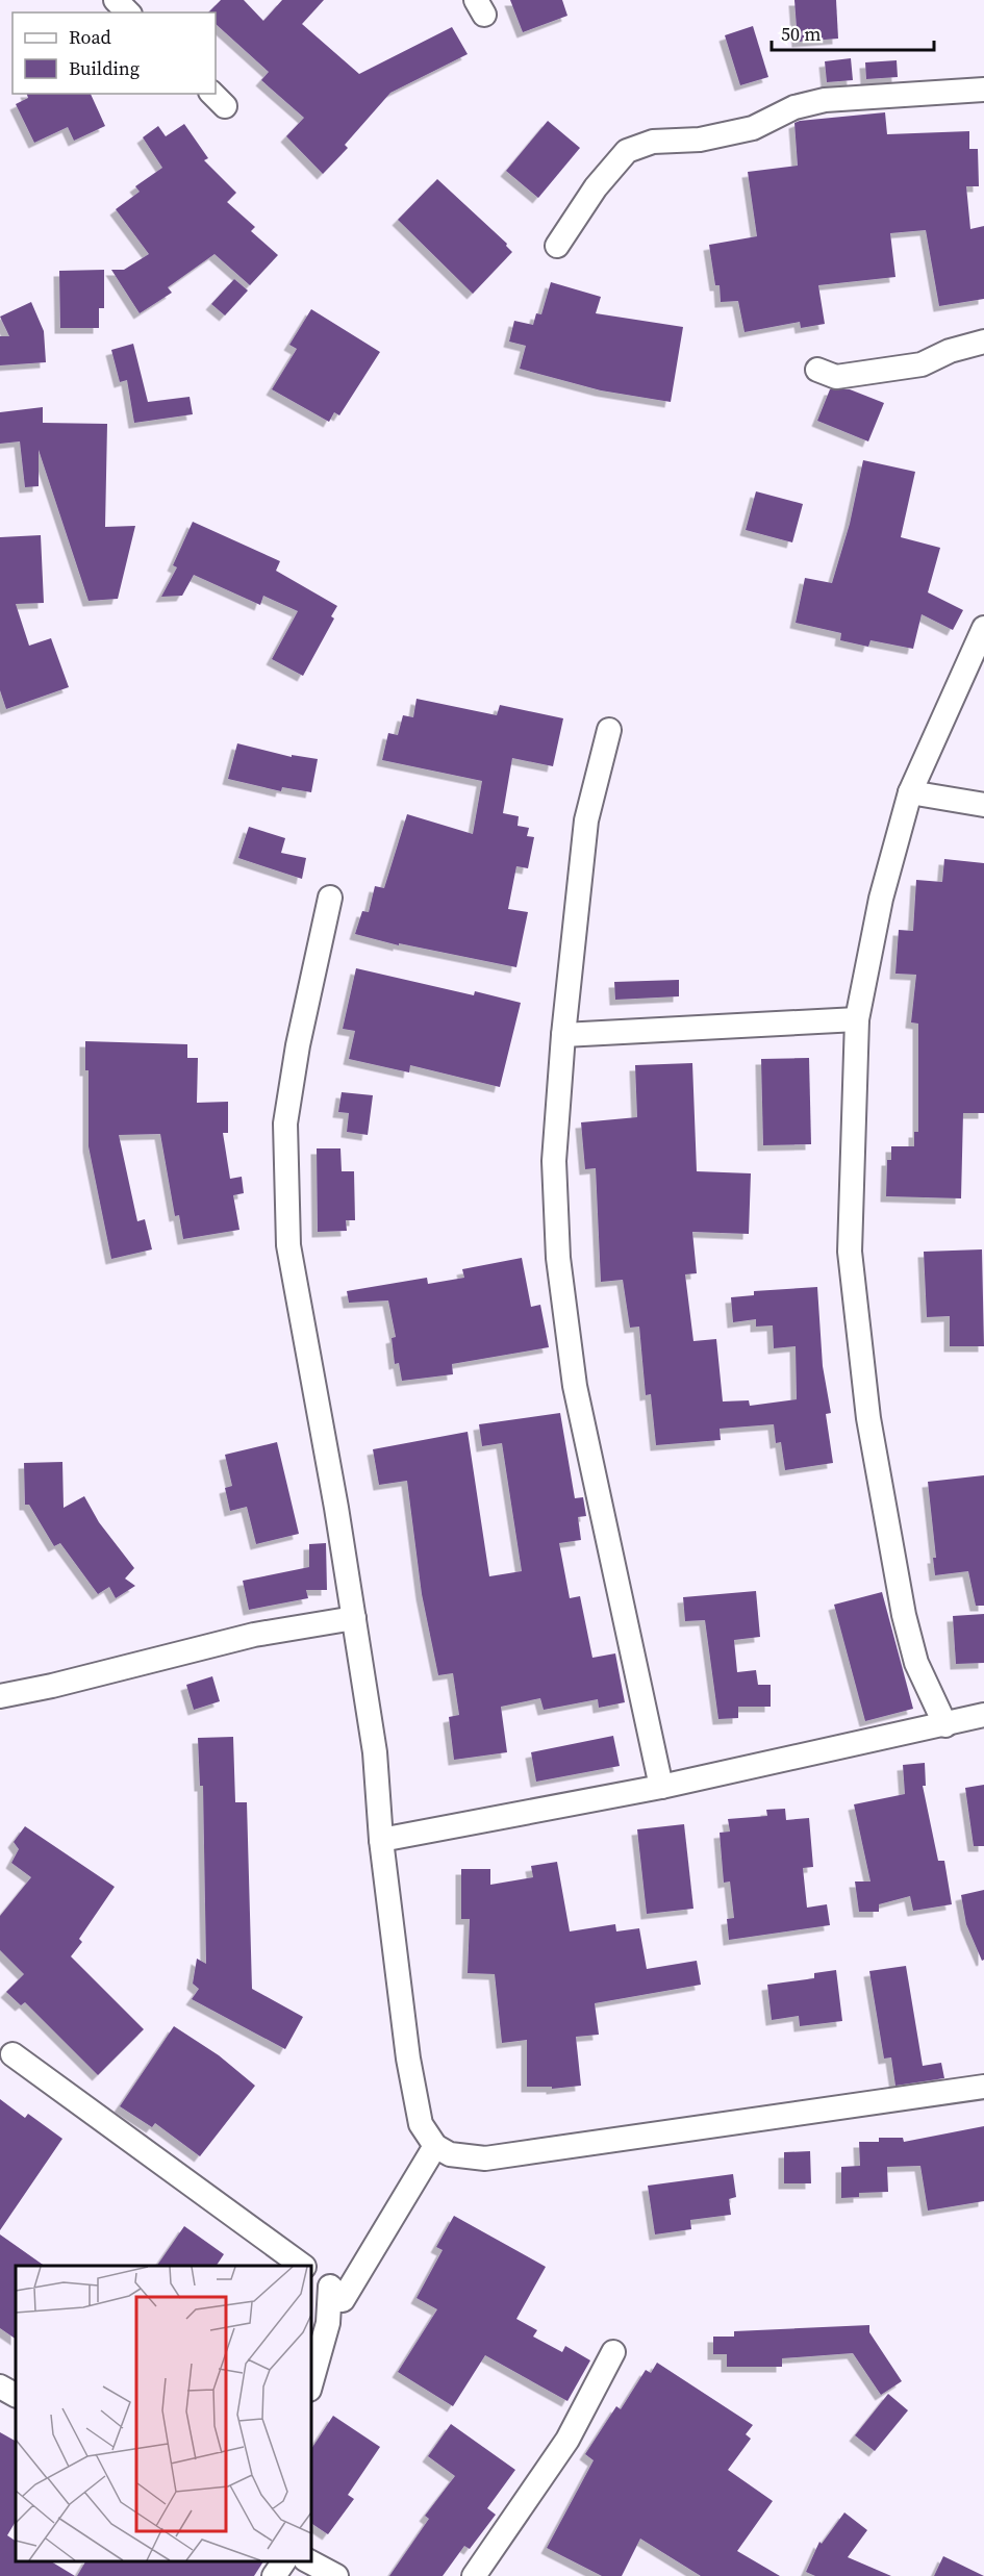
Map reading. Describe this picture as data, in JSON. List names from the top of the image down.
{
  "legend": ["Road", "Building"],
  "scale_bar": "50 m"
}
